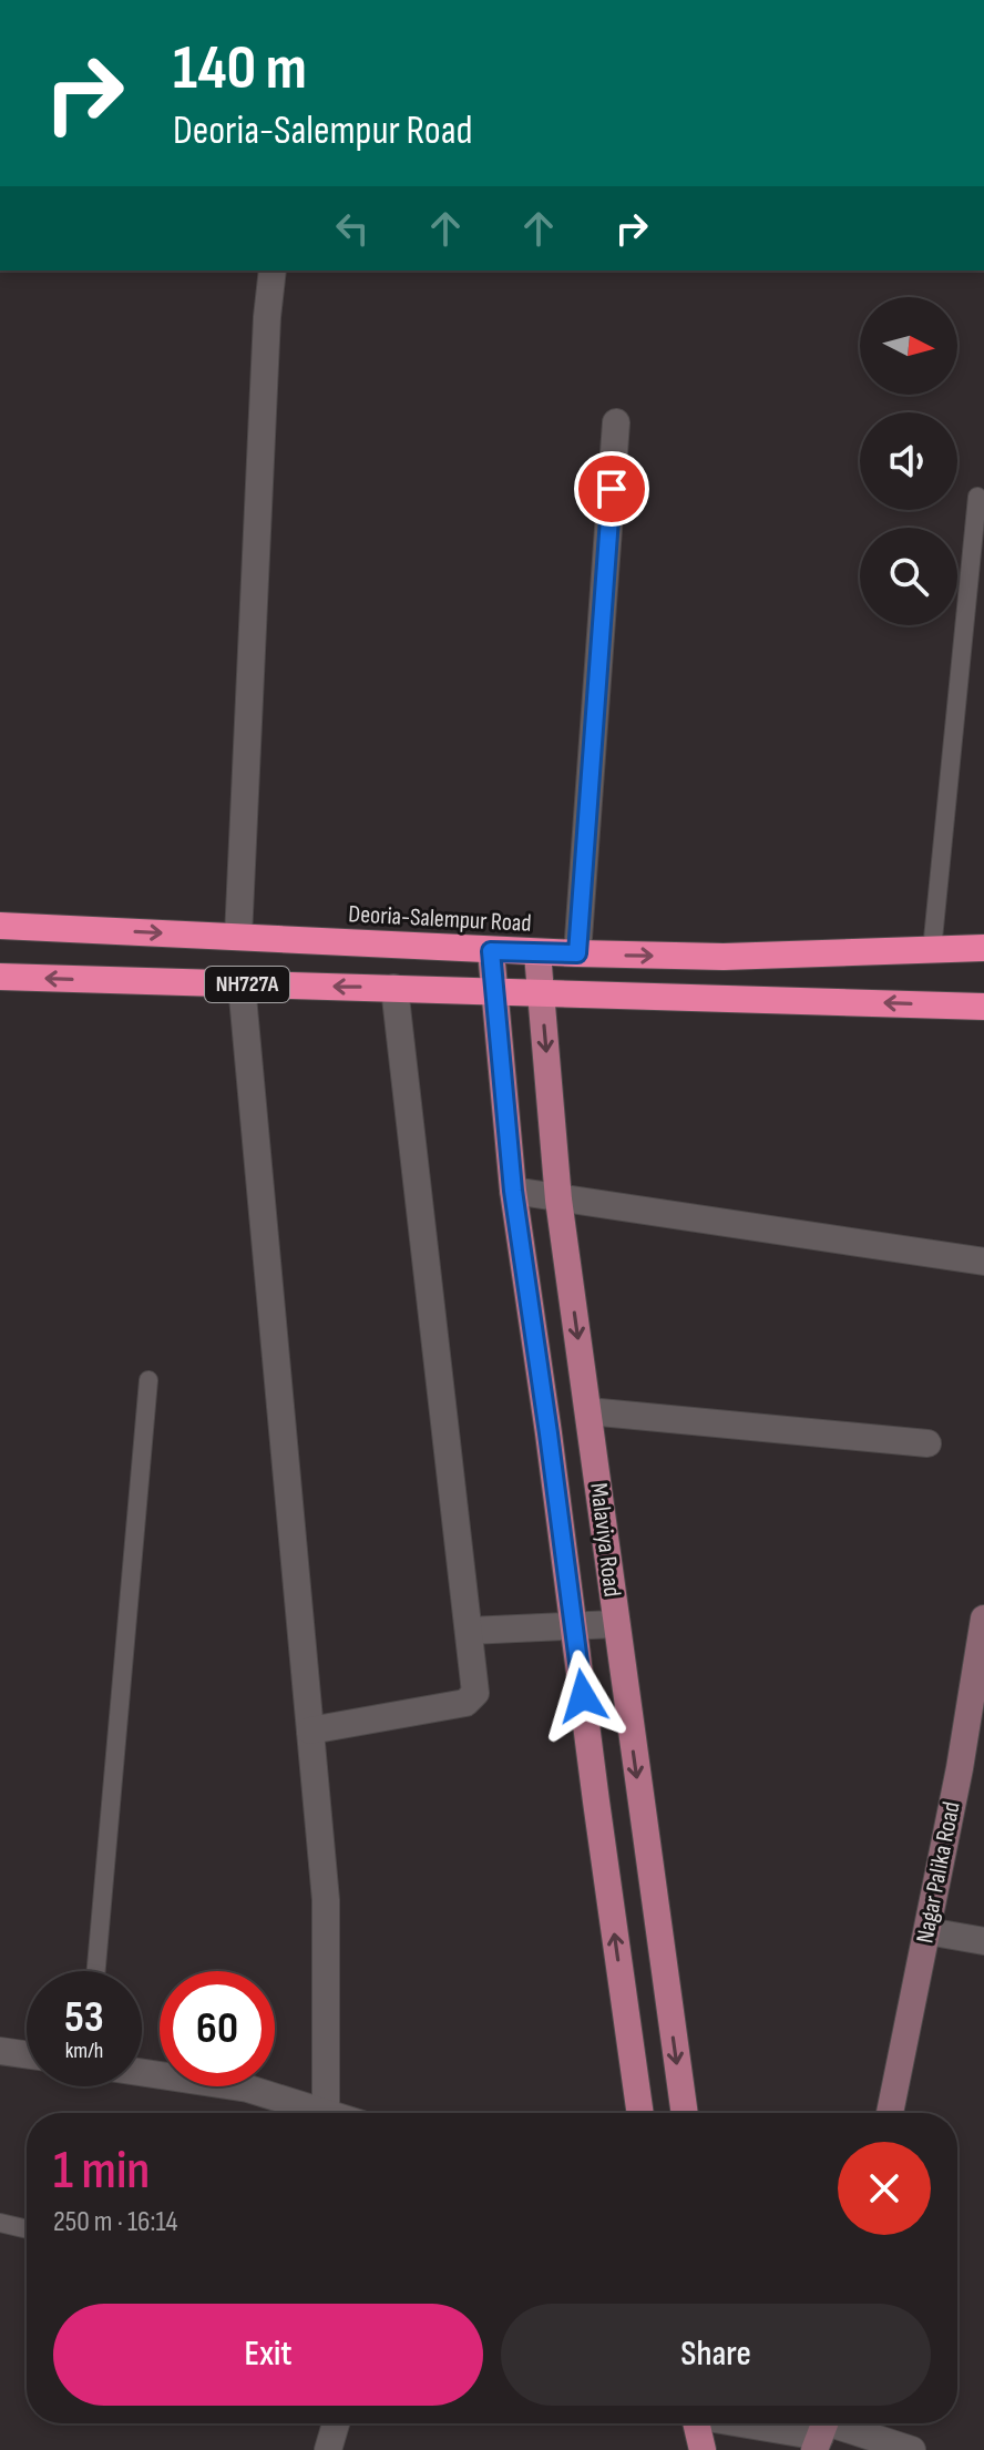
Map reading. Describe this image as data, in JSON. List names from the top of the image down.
{
  "streets": {
    "highway": ["Deoria-Salempur Road", "NH727A"],
    "main road": ["Malaviya Road"],
    "street": ["Nagar Palika Road"]
  },
  "crossings": [
    ["Deoria-Salempur Road", "Malaviya Road"],
    ["NH727A", "Malaviya Road"]
  ],
  "north": "right",
  "page": {
    "turn": ["140 m", "Deoria-Salempur Road"],
    "speed": "53 km/h",
    "limit": "60",
    "heading": ["1 min", "250 m · 16:14"],
    "buttons": ["Exit", "Share"]
  }
}
